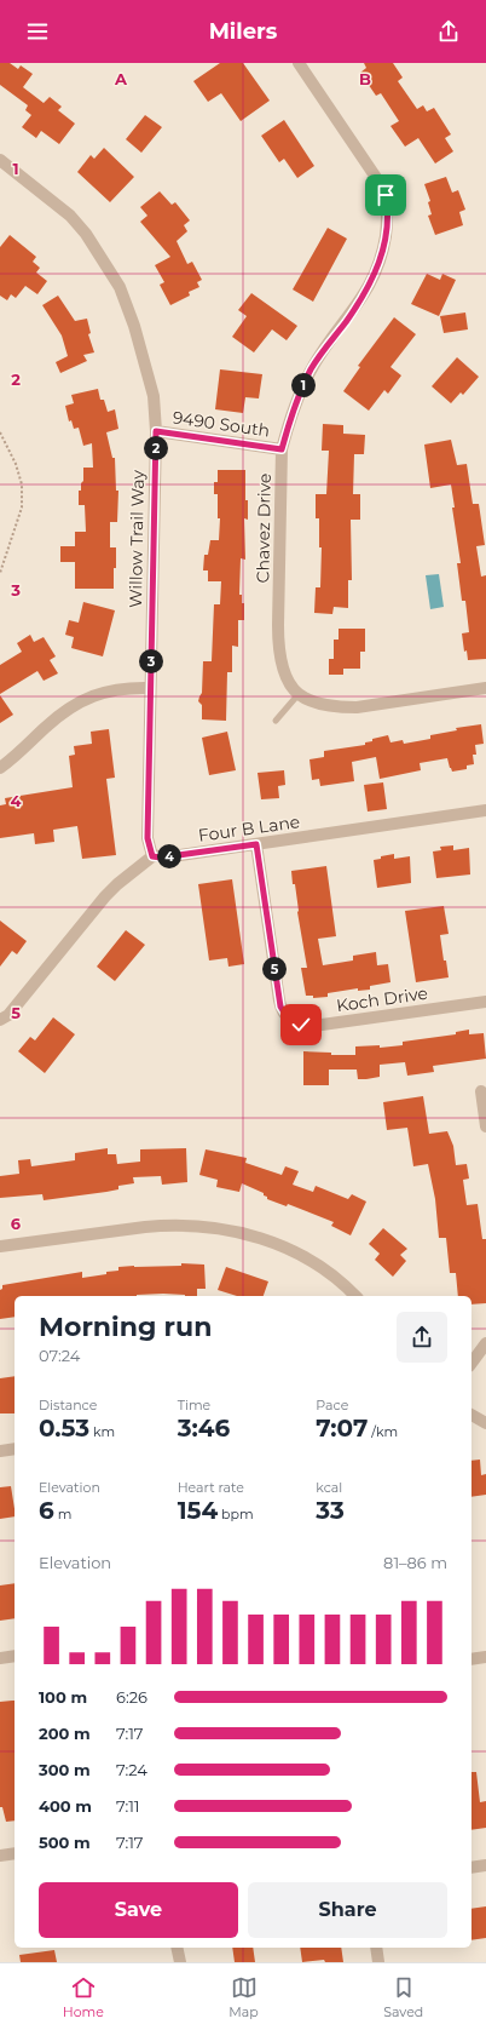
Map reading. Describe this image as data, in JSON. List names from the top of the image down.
{
  "streets": {
    "street": [
      "9490 South",
      "Chavez Drive",
      "Willow Trail Way",
      "Four B Lane",
      "Koch Drive"
    ]
  },
  "crossings": [
    ["9490 South", "Chavez Drive"],
    ["9490 South", "Willow Trail Way"],
    ["Willow Trail Way", "Four B Lane"],
    ["Four B Lane", "Koch Drive"]
  ],
  "page": {
    "header": "Milers",
    "pins": [
      "1",
      "2",
      "3",
      "4",
      "5"
    ],
    "heading": ["Morning run", "07:24"],
    "stats": [
      ["Distance", "0.53 km"],
      ["Time", "3:46"],
      ["Pace", "7:07 /km"],
      ["Elevation", "6 m"],
      ["Heart rate", "154 bpm"],
      ["kcal", "33"]
    ],
    "chart": ["Elevation", "81–86 m"],
    "list": [
      {
        "name": "100 m",
        "note": "6:26"
      },
      {
        "name": "200 m",
        "note": "7:17"
      },
      {
        "name": "300 m",
        "note": "7:24"
      },
      {
        "name": "400 m",
        "note": "7:11"
      },
      {
        "name": "500 m",
        "note": "7:17"
      }
    ],
    "buttons": ["Save", "Share"],
    "tabs": ["Home", "Map", "Saved"]
  },
  "grid": {
    "columns": ["A", "B"],
    "rows": [
      "1",
      "2",
      "3",
      "4",
      "5",
      "6"
    ]
  }
}
